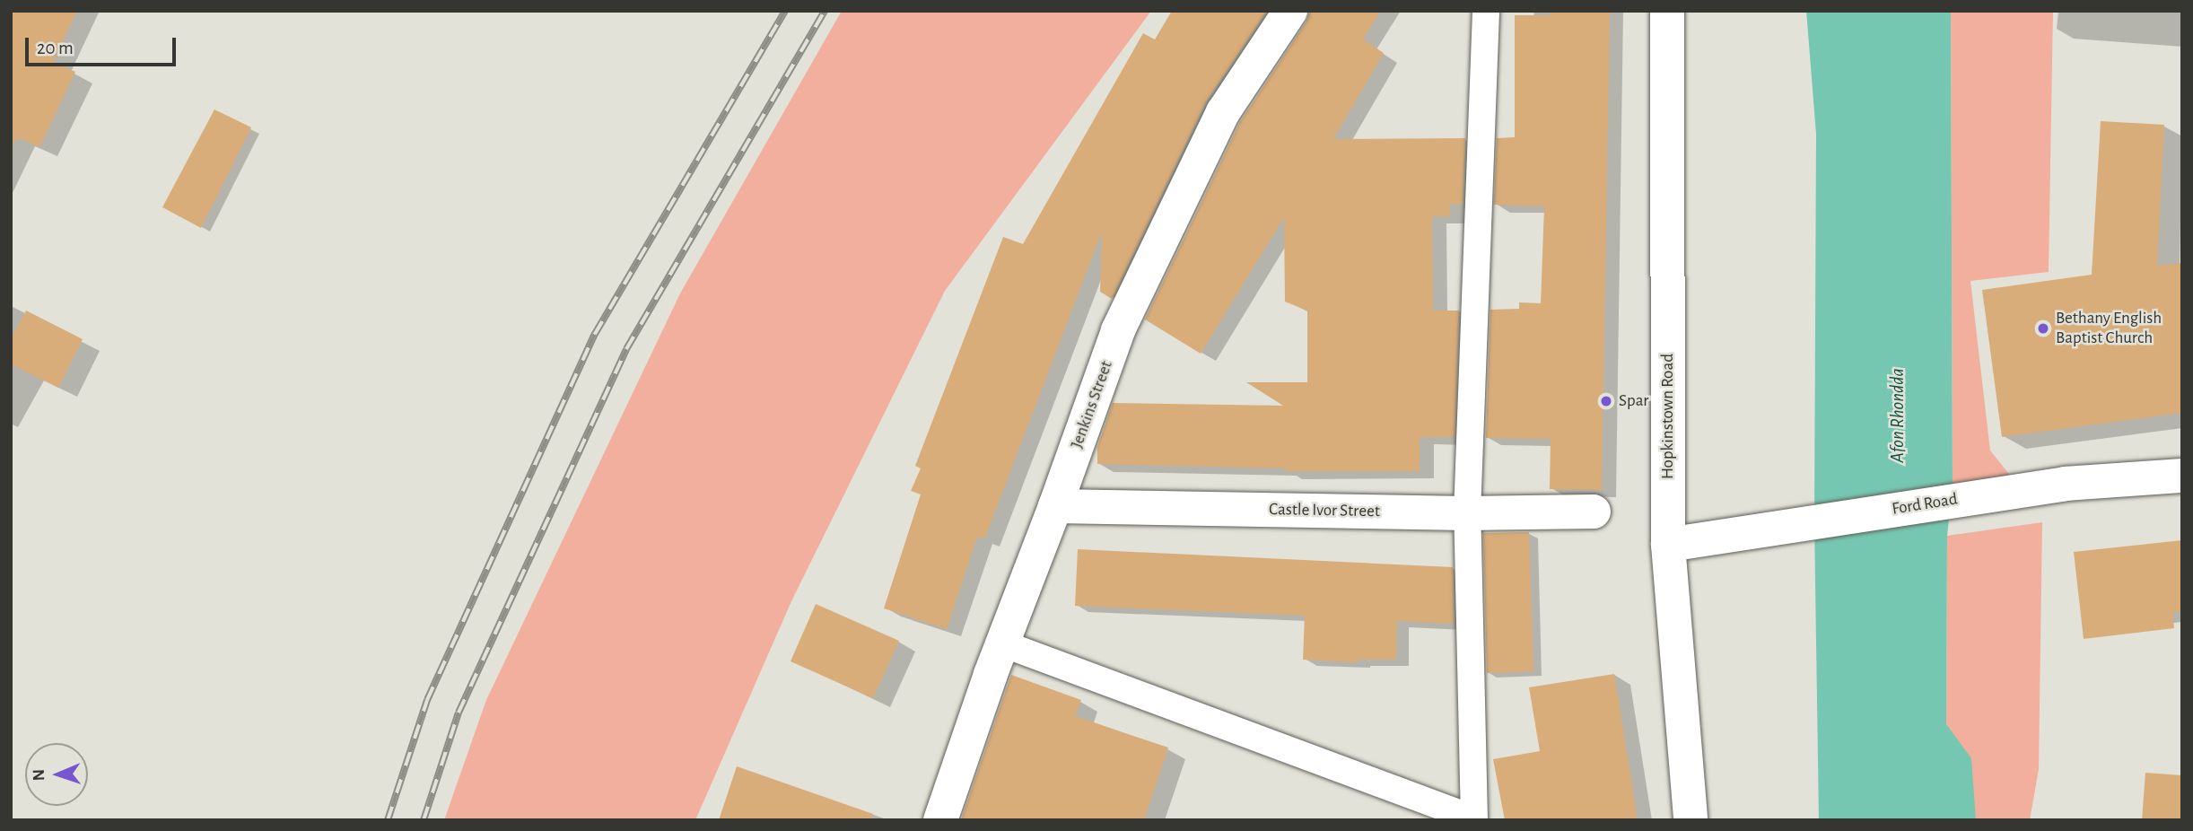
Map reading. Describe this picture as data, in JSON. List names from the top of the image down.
{
  "streets": {
    "street": [
      "Jenkins Street",
      "Hopkinstown Road",
      "Ford Road",
      "Castle Ivor Street"
    ]
  },
  "crossings": [
    ["Jenkins Street", "Castle Ivor Street"],
    ["Hopkinstown Road", "Ford Road"]
  ],
  "water": ["Afon Rhondda"],
  "places": ["Bethany English Baptist Church", "Spar"],
  "scale_bar": "20 m",
  "north": "left"
}
